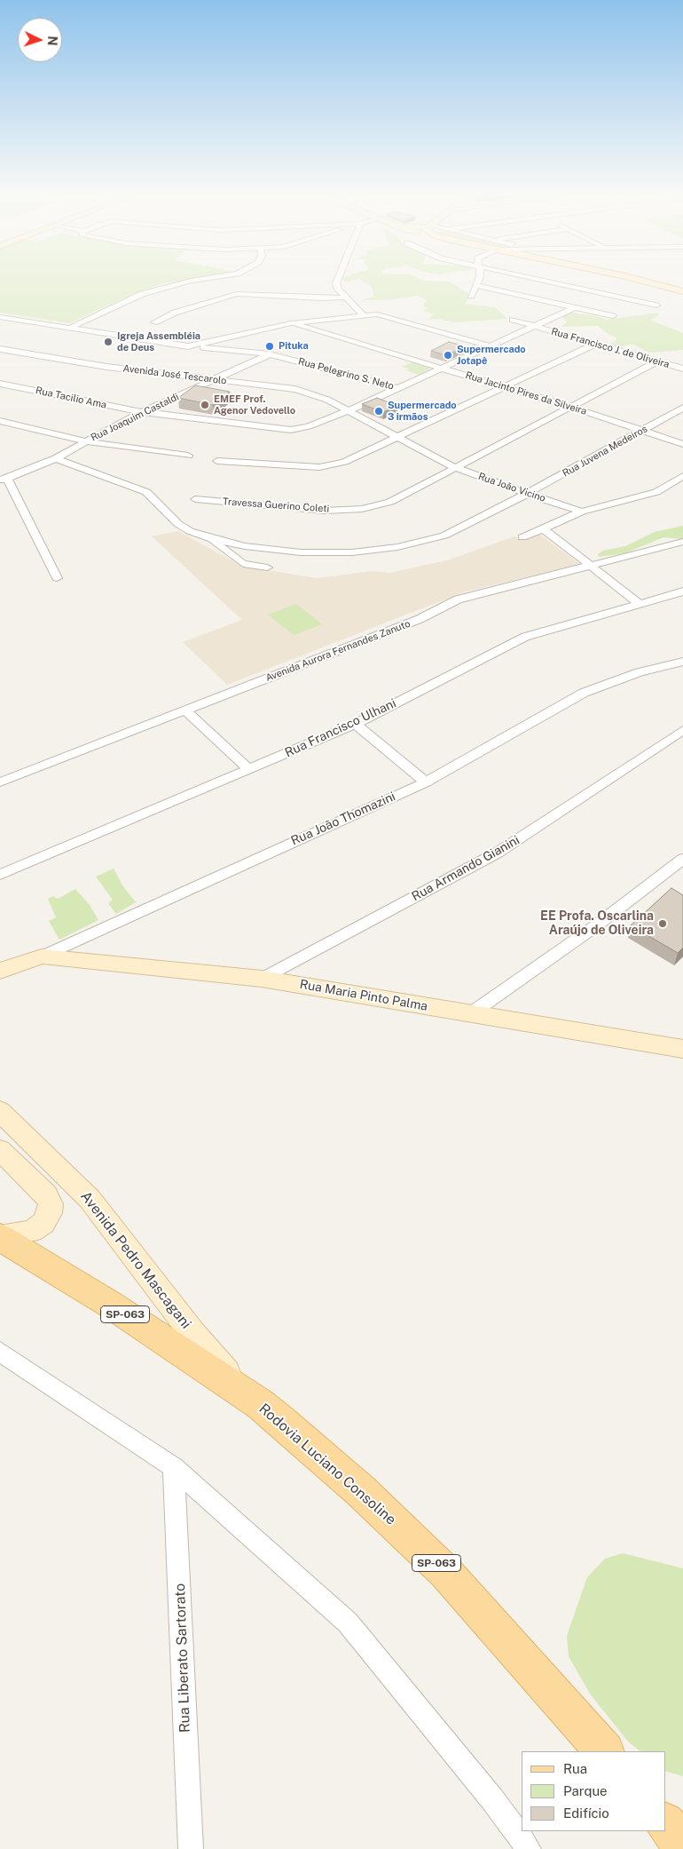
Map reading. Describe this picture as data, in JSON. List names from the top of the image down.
{
  "streets": {
    "main road": [
      "Rua João Thomazini",
      "Rua Maria Pinto Palma",
      "Avenida Pedro Mascagani",
      "SP-063",
      "Rodovia Luciano Consoline"
    ],
    "street": [
      "Rua Francisco J. de Oliveira",
      "Rua Pelegrino S. Neto",
      "Avenida José Tescarolo",
      "Rua Jacinto Pires da Silveira",
      "Rua Tacilio Ama",
      "Rua Joaquim Castaldi",
      "Rua Juvena Medeiros",
      "Rua João Vicino",
      "Travessa Guerino Coleti",
      "Avenida Aurora Fernandes Zanuto",
      "Rua Francisco Ulhani",
      "Rua Armando Gianini",
      "Rua Liberato Sartorato"
    ]
  },
  "crossings": [
    ["Rua Francisco J. de Oliveira", "Rua Tacilio Ama"],
    ["Rua Francisco J. de Oliveira", "Travessa Guerino Coleti"],
    ["Rua Pelegrino S. Neto", "Rua Tacilio Ama"],
    ["Rua Pelegrino S. Neto", "Rua Joaquim Castaldi"],
    ["Avenida José Tescarolo", "Rua Tacilio Ama"],
    ["Avenida José Tescarolo", "Rua Joaquim Castaldi"],
    ["Avenida José Tescarolo", "Rua João Vicino"],
    ["Rua Jacinto Pires da Silveira", "Rua Tacilio Ama"],
    ["Rua Jacinto Pires da Silveira", "Rua Juvena Medeiros"],
    ["Rua Jacinto Pires da Silveira", "Travessa Guerino Coleti"],
    ["Rua Tacilio Ama", "Rua Joaquim Castaldi"],
    ["Rua Tacilio Ama", "Rua João Vicino"],
    ["Rua Joaquim Castaldi", "Rua Juvena Medeiros"],
    ["Rua Juvena Medeiros", "Rua João Vicino"],
    ["Rua João Vicino", "Travessa Guerino Coleti"],
    ["Rua João Thomazini", "Rua Maria Pinto Palma"],
    ["Rua Armando Gianini", "Rua Maria Pinto Palma"],
    ["Avenida Pedro Mascagani", "Rodovia Luciano Consoline"]
  ],
  "places": [
    "Igreja Assembléia de Deus",
    "Pituka",
    "Supermercado Jotapê",
    "EMEF Prof. Agenor Vedovello",
    "Supermercado 3 irmãos",
    "EE Profa. Oscarlina Araújo de Oliveira"
  ],
  "legend": ["Rua", "Parque", "Edifício"],
  "north": "right"
}
